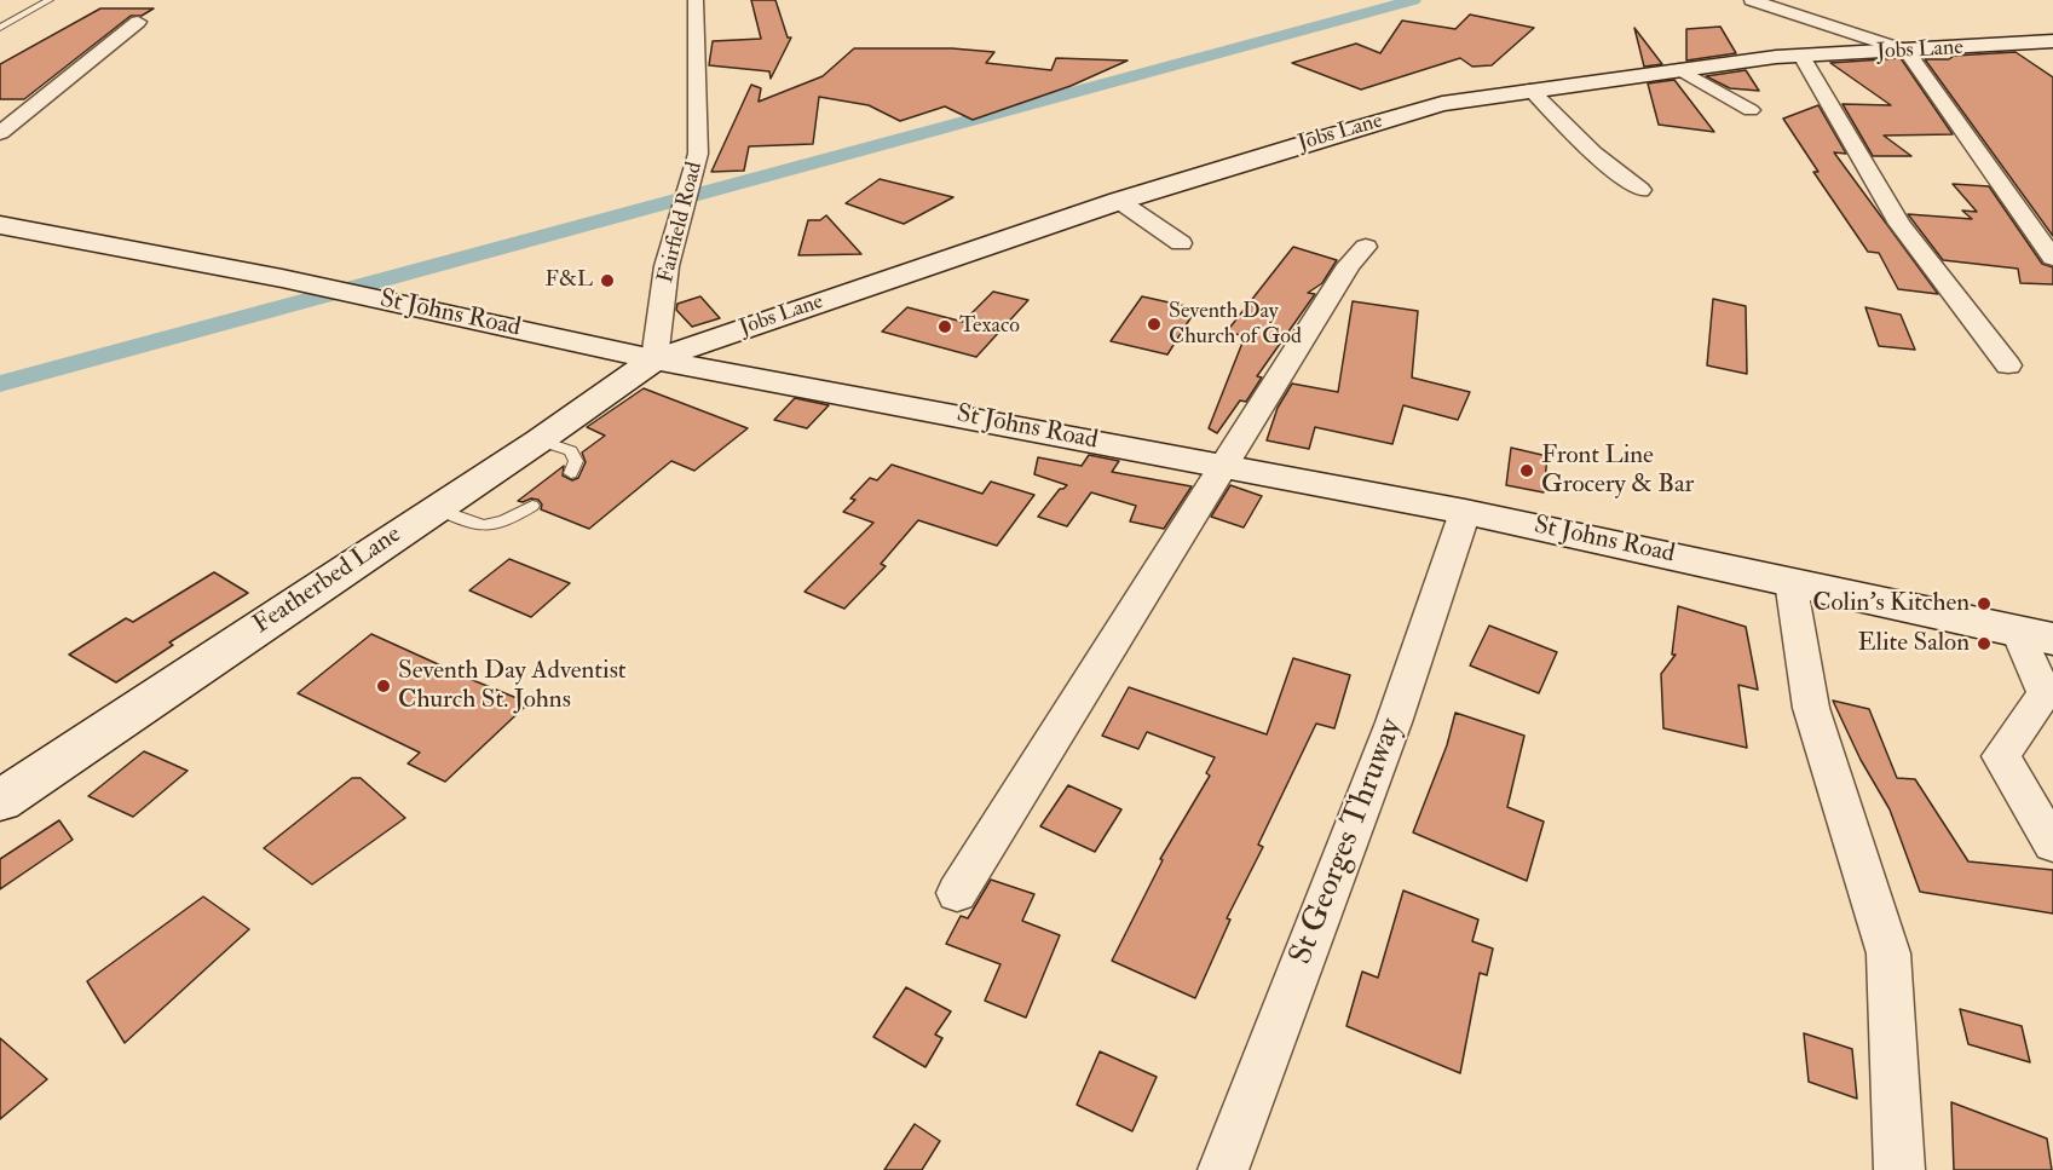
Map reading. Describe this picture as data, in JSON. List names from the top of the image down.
{
  "streets": {
    "main road": ["Jobs Lane", "St Johns Road", "Featherbed Lane"],
    "street": ["Fairfield Road", "St Georges Thruway"]
  },
  "crossings": [
    ["Jobs Lane", "Fairfield Road"],
    ["Jobs Lane", "St Johns Road"],
    ["Jobs Lane", "Featherbed Lane"],
    ["Fairfield Road", "St Johns Road"],
    ["Fairfield Road", "Featherbed Lane"],
    ["St Johns Road", "Featherbed Lane"],
    ["St Johns Road", "St Georges Thruway"]
  ],
  "places": [
    "F&L",
    "Seventh Day Church of God",
    "Texaco",
    "Front Line Grocery & Bar",
    "Colin's Kitchen",
    "Elite Salon",
    "Seventh Day Adventist Church St. Johns"
  ]
}
